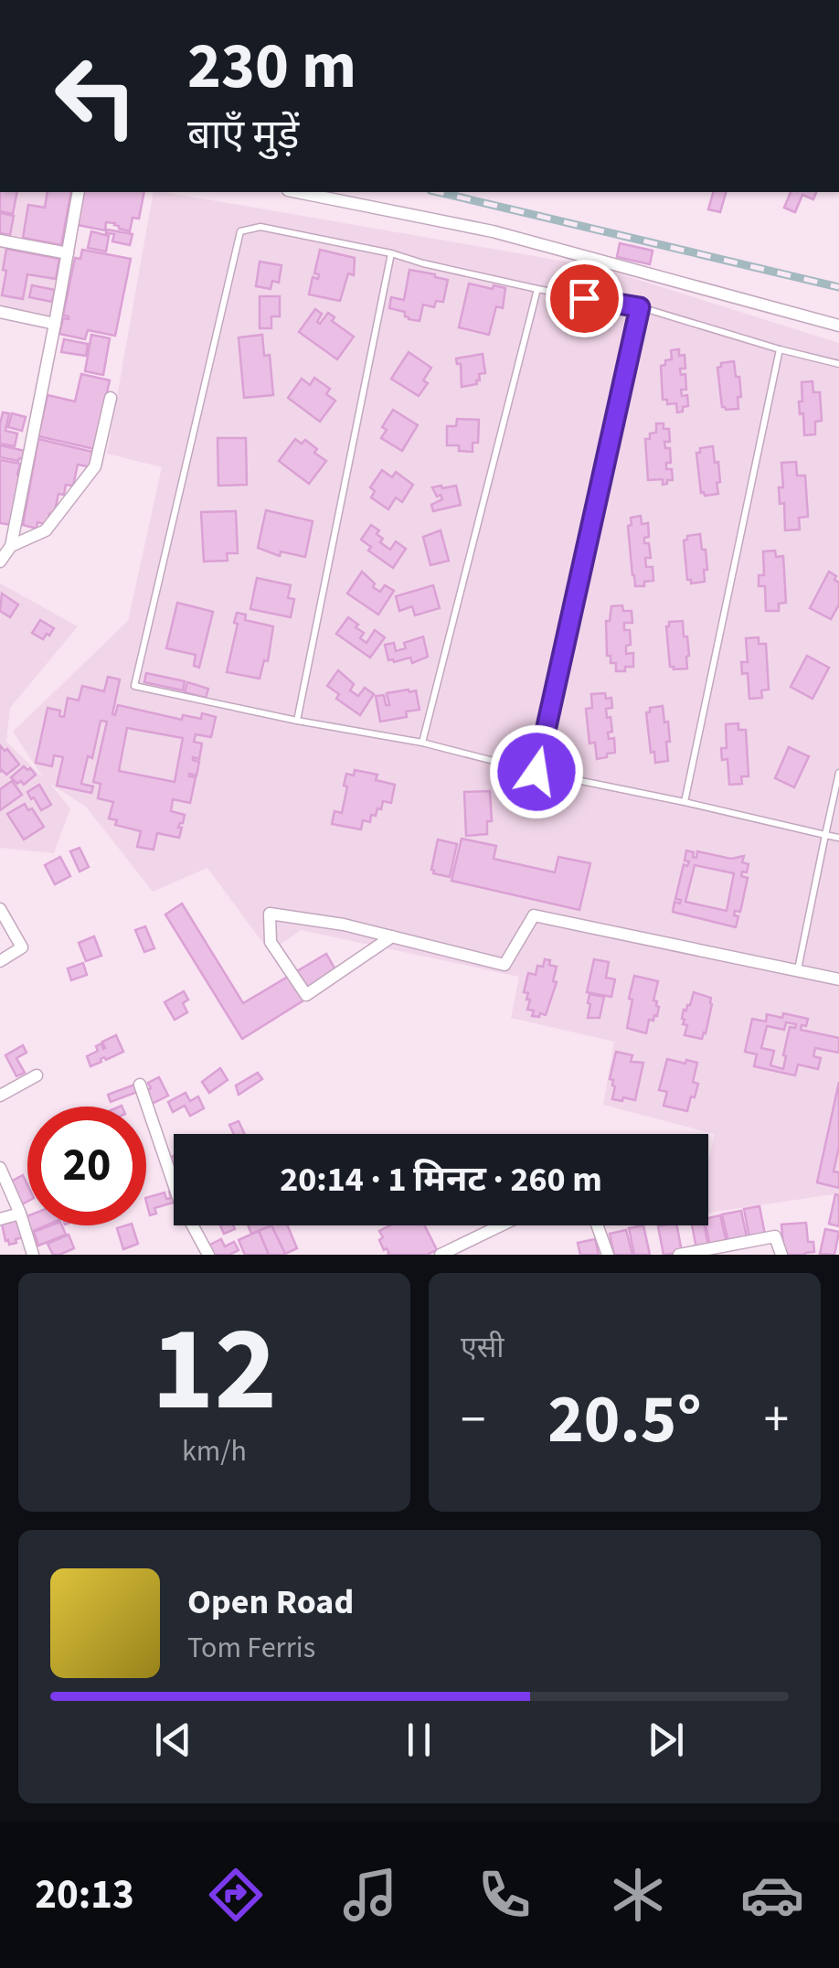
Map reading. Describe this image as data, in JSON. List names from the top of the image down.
{
  "page": {
    "turn": ["230 m", "बाएँ मुड़ें"],
    "limit": "20",
    "trip": "20:14 · 1 मिनट · 260 m",
    "tile": [
      ["12", "km/h"],
      "एसी"
    ],
    "heat": ["−", "20.5°", "+"],
    "song": ["Open Road", "Tom Ferris"],
    "tabs": "20:13"
  }
}
